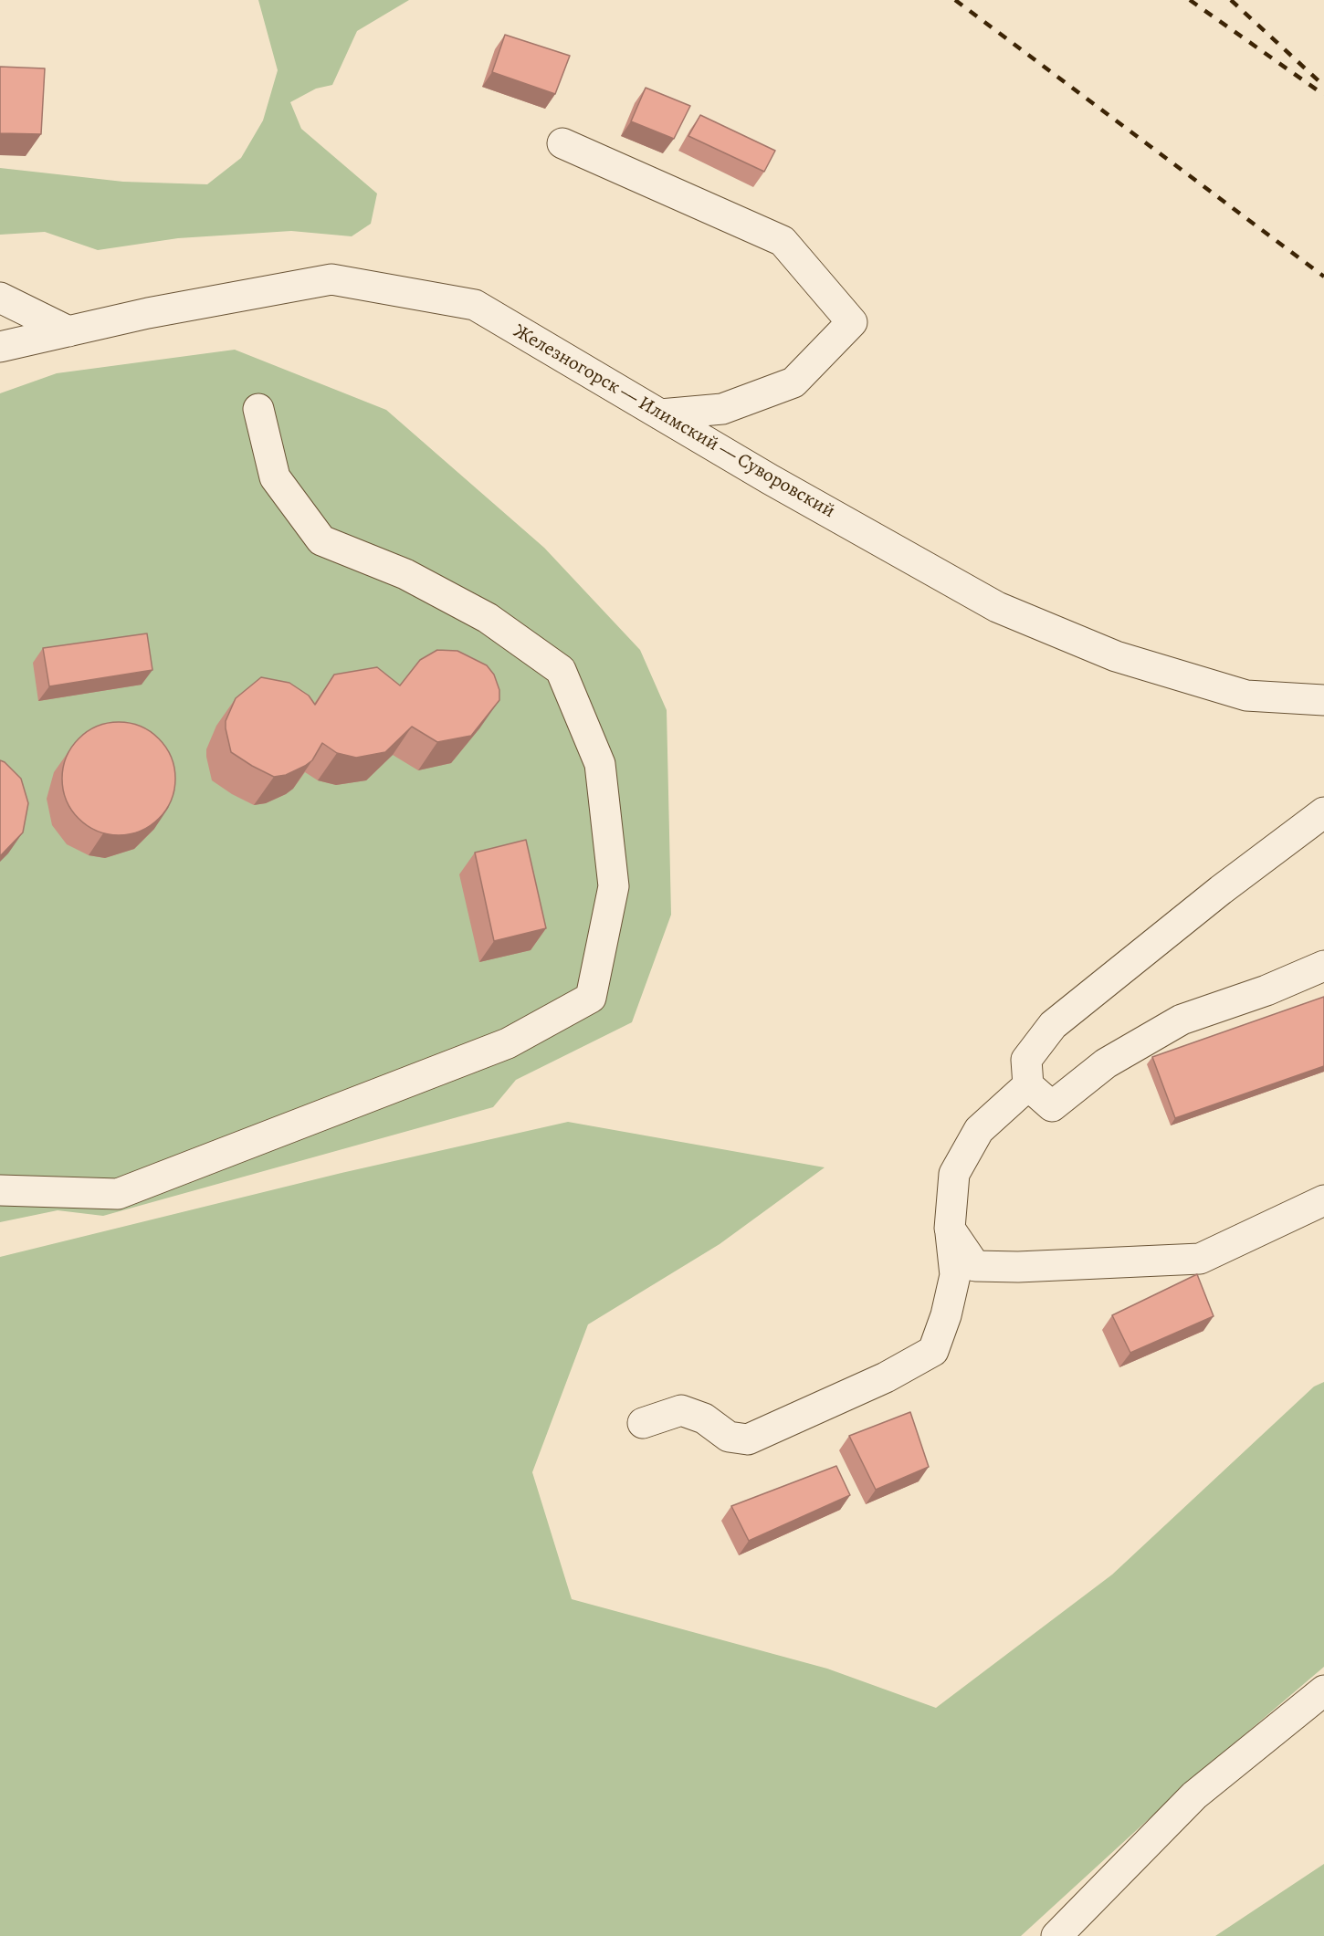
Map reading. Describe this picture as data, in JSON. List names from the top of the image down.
{
  "streets": {
    "street": ["Железногорск — Илимский — Суворовский"]
  }
}
